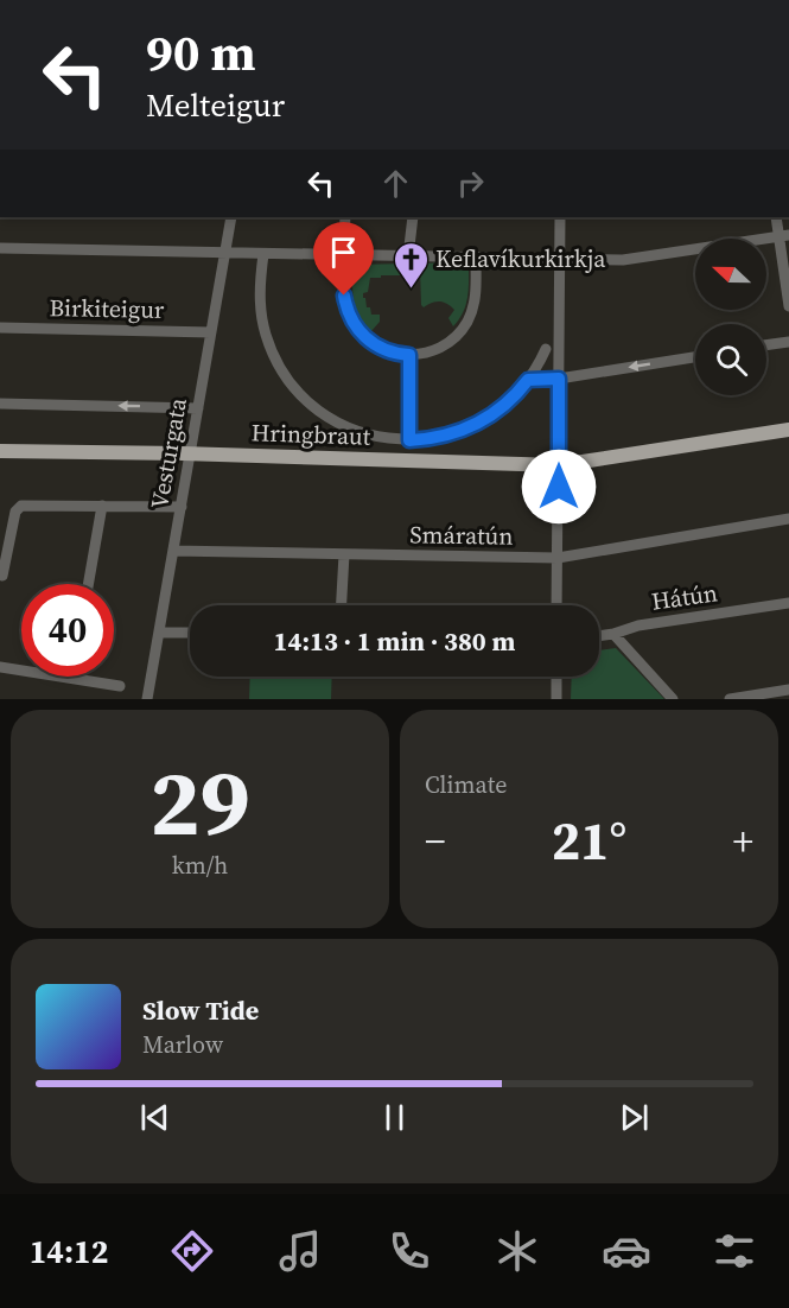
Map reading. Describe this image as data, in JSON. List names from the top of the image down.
{
  "streets": {
    "main road": ["Hringbraut"],
    "street": [
      "Birkiteigur",
      "Vesturgata",
      "Smáratún",
      "Hátún"
    ]
  },
  "crossings": [
    ["Birkiteigur", "Vesturgata"],
    ["Hringbraut", "Vesturgata"],
    ["Vesturgata", "Smáratún"]
  ],
  "places": {
    "church": ["Keflavíkurkirkja"]
  },
  "north": "left",
  "page": {
    "turn": ["90 m", "Melteigur"],
    "limit": "40",
    "trip": "14:13 · 1 min · 380 m",
    "tile": [
      ["29", "km/h"],
      "Climate"
    ],
    "heat": ["−", "21°", "+"],
    "song": ["Slow Tide", "Marlow"],
    "tabs": "14:12"
  }
}
